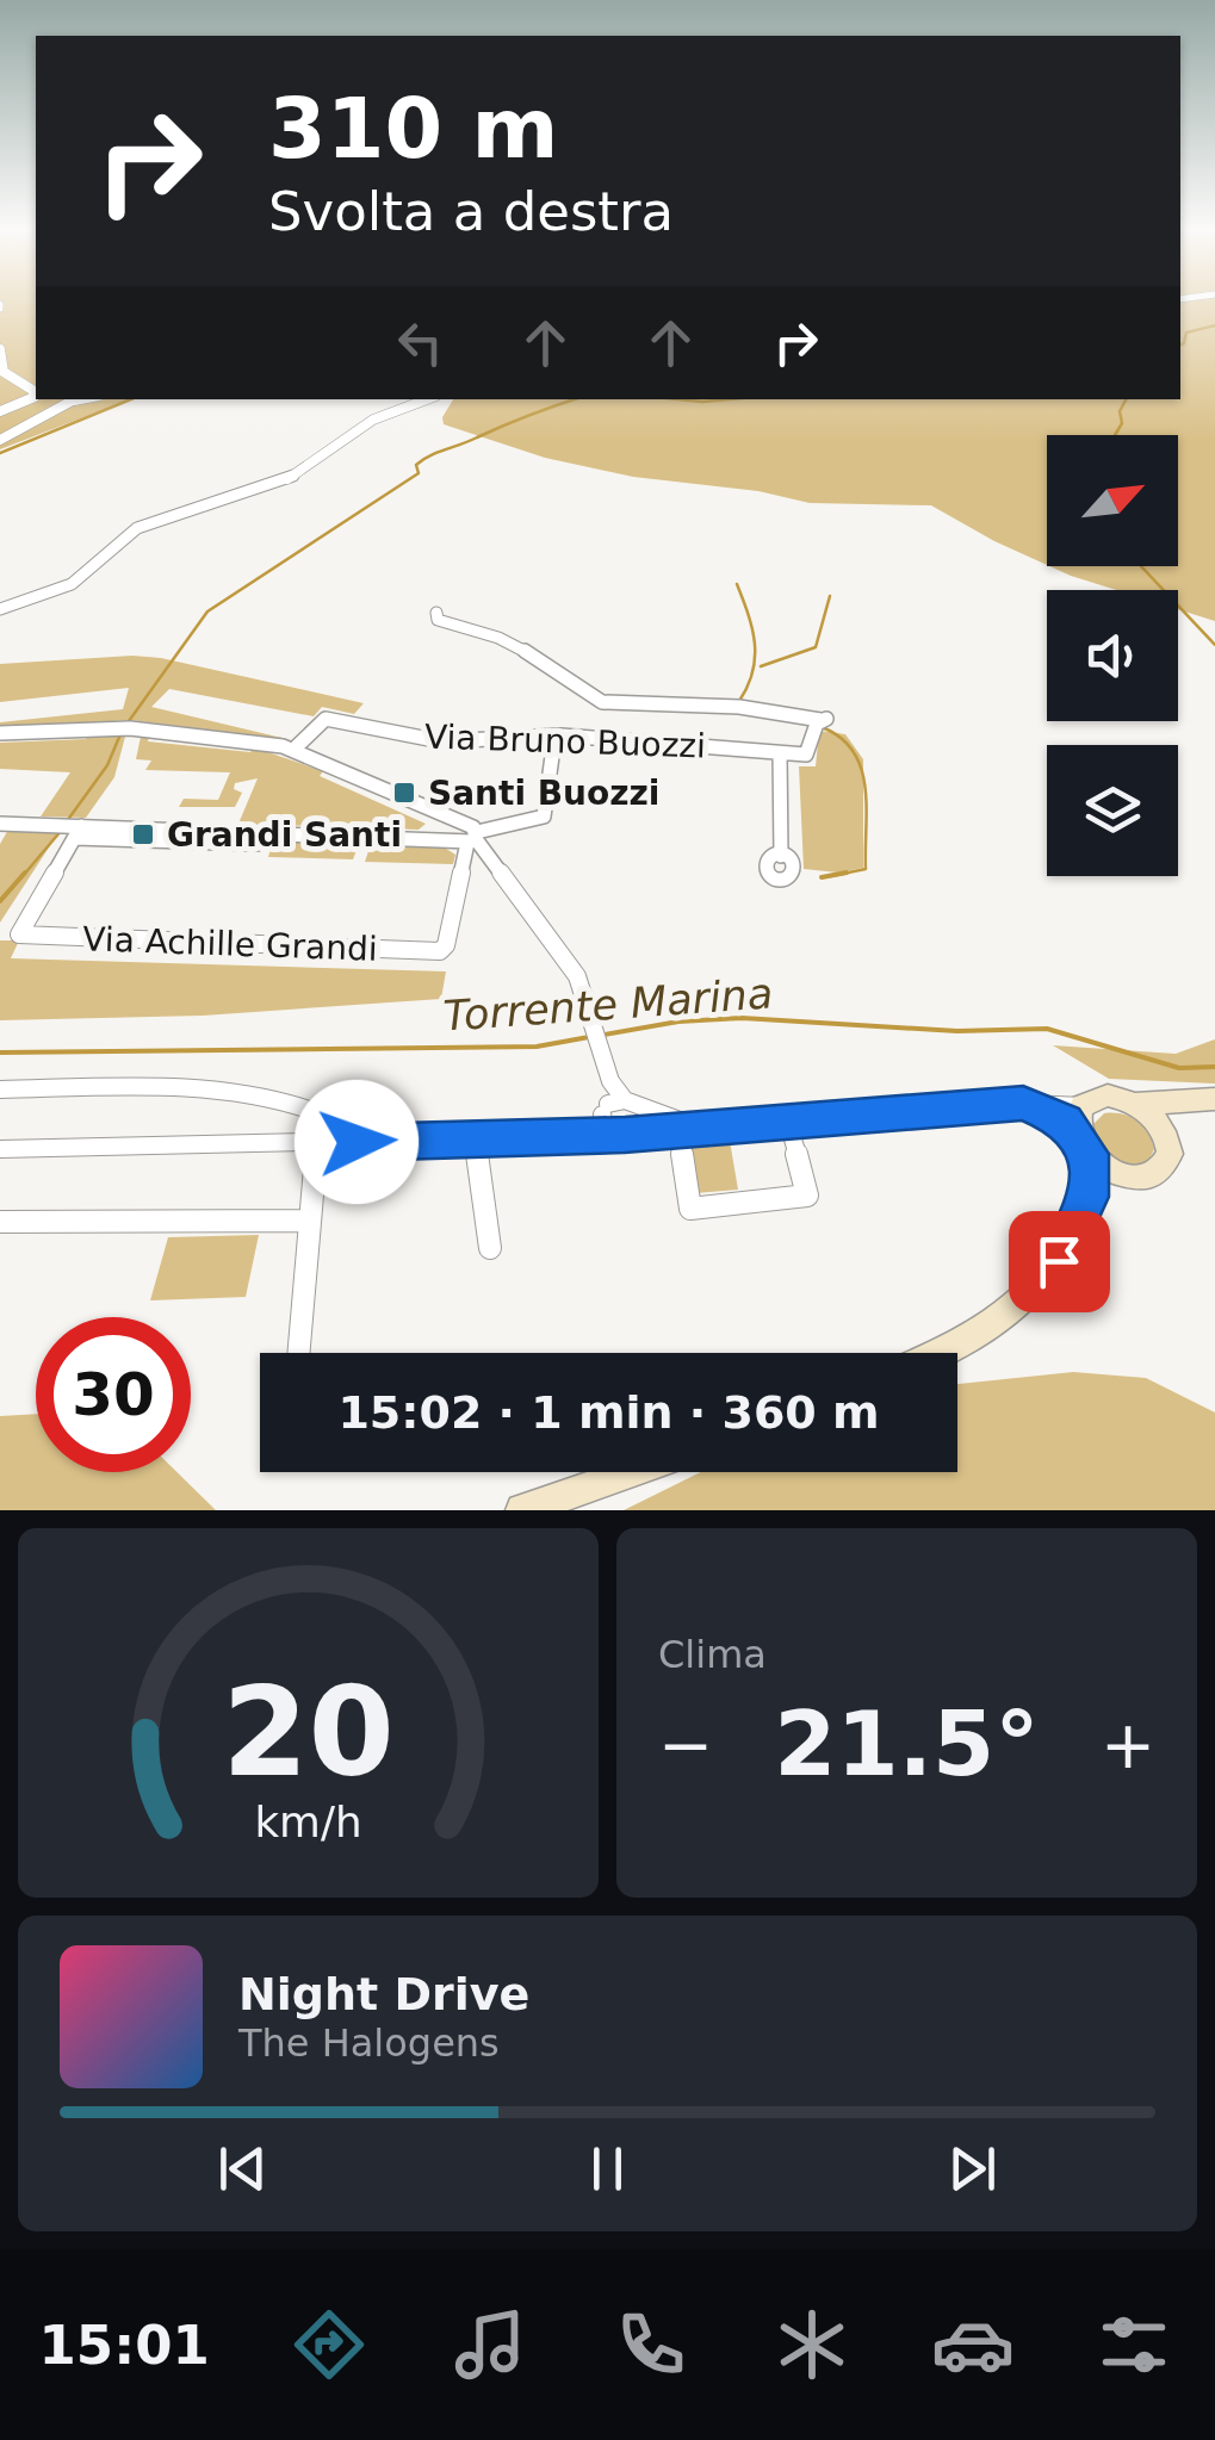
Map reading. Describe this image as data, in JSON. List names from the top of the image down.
{
  "streets": {
    "street": ["Via Bruno Buozzi", "Via Achille Grandi"]
  },
  "water": ["Torrente Marina"],
  "places": {
    "transit": ["Santi Buozzi", "Grandi Santi"]
  },
  "north": "top right",
  "page": {
    "turn": ["310 m", "Svolta a destra"],
    "limit": "30",
    "trip": "15:02 · 1 min · 360 m",
    "tile": "Clima",
    "heat": ["−", "21.5°", "+"],
    "song": ["Night Drive", "The Halogens"],
    "tabs": "15:01",
    "gauge": ["20", "km/h"]
  }
}
